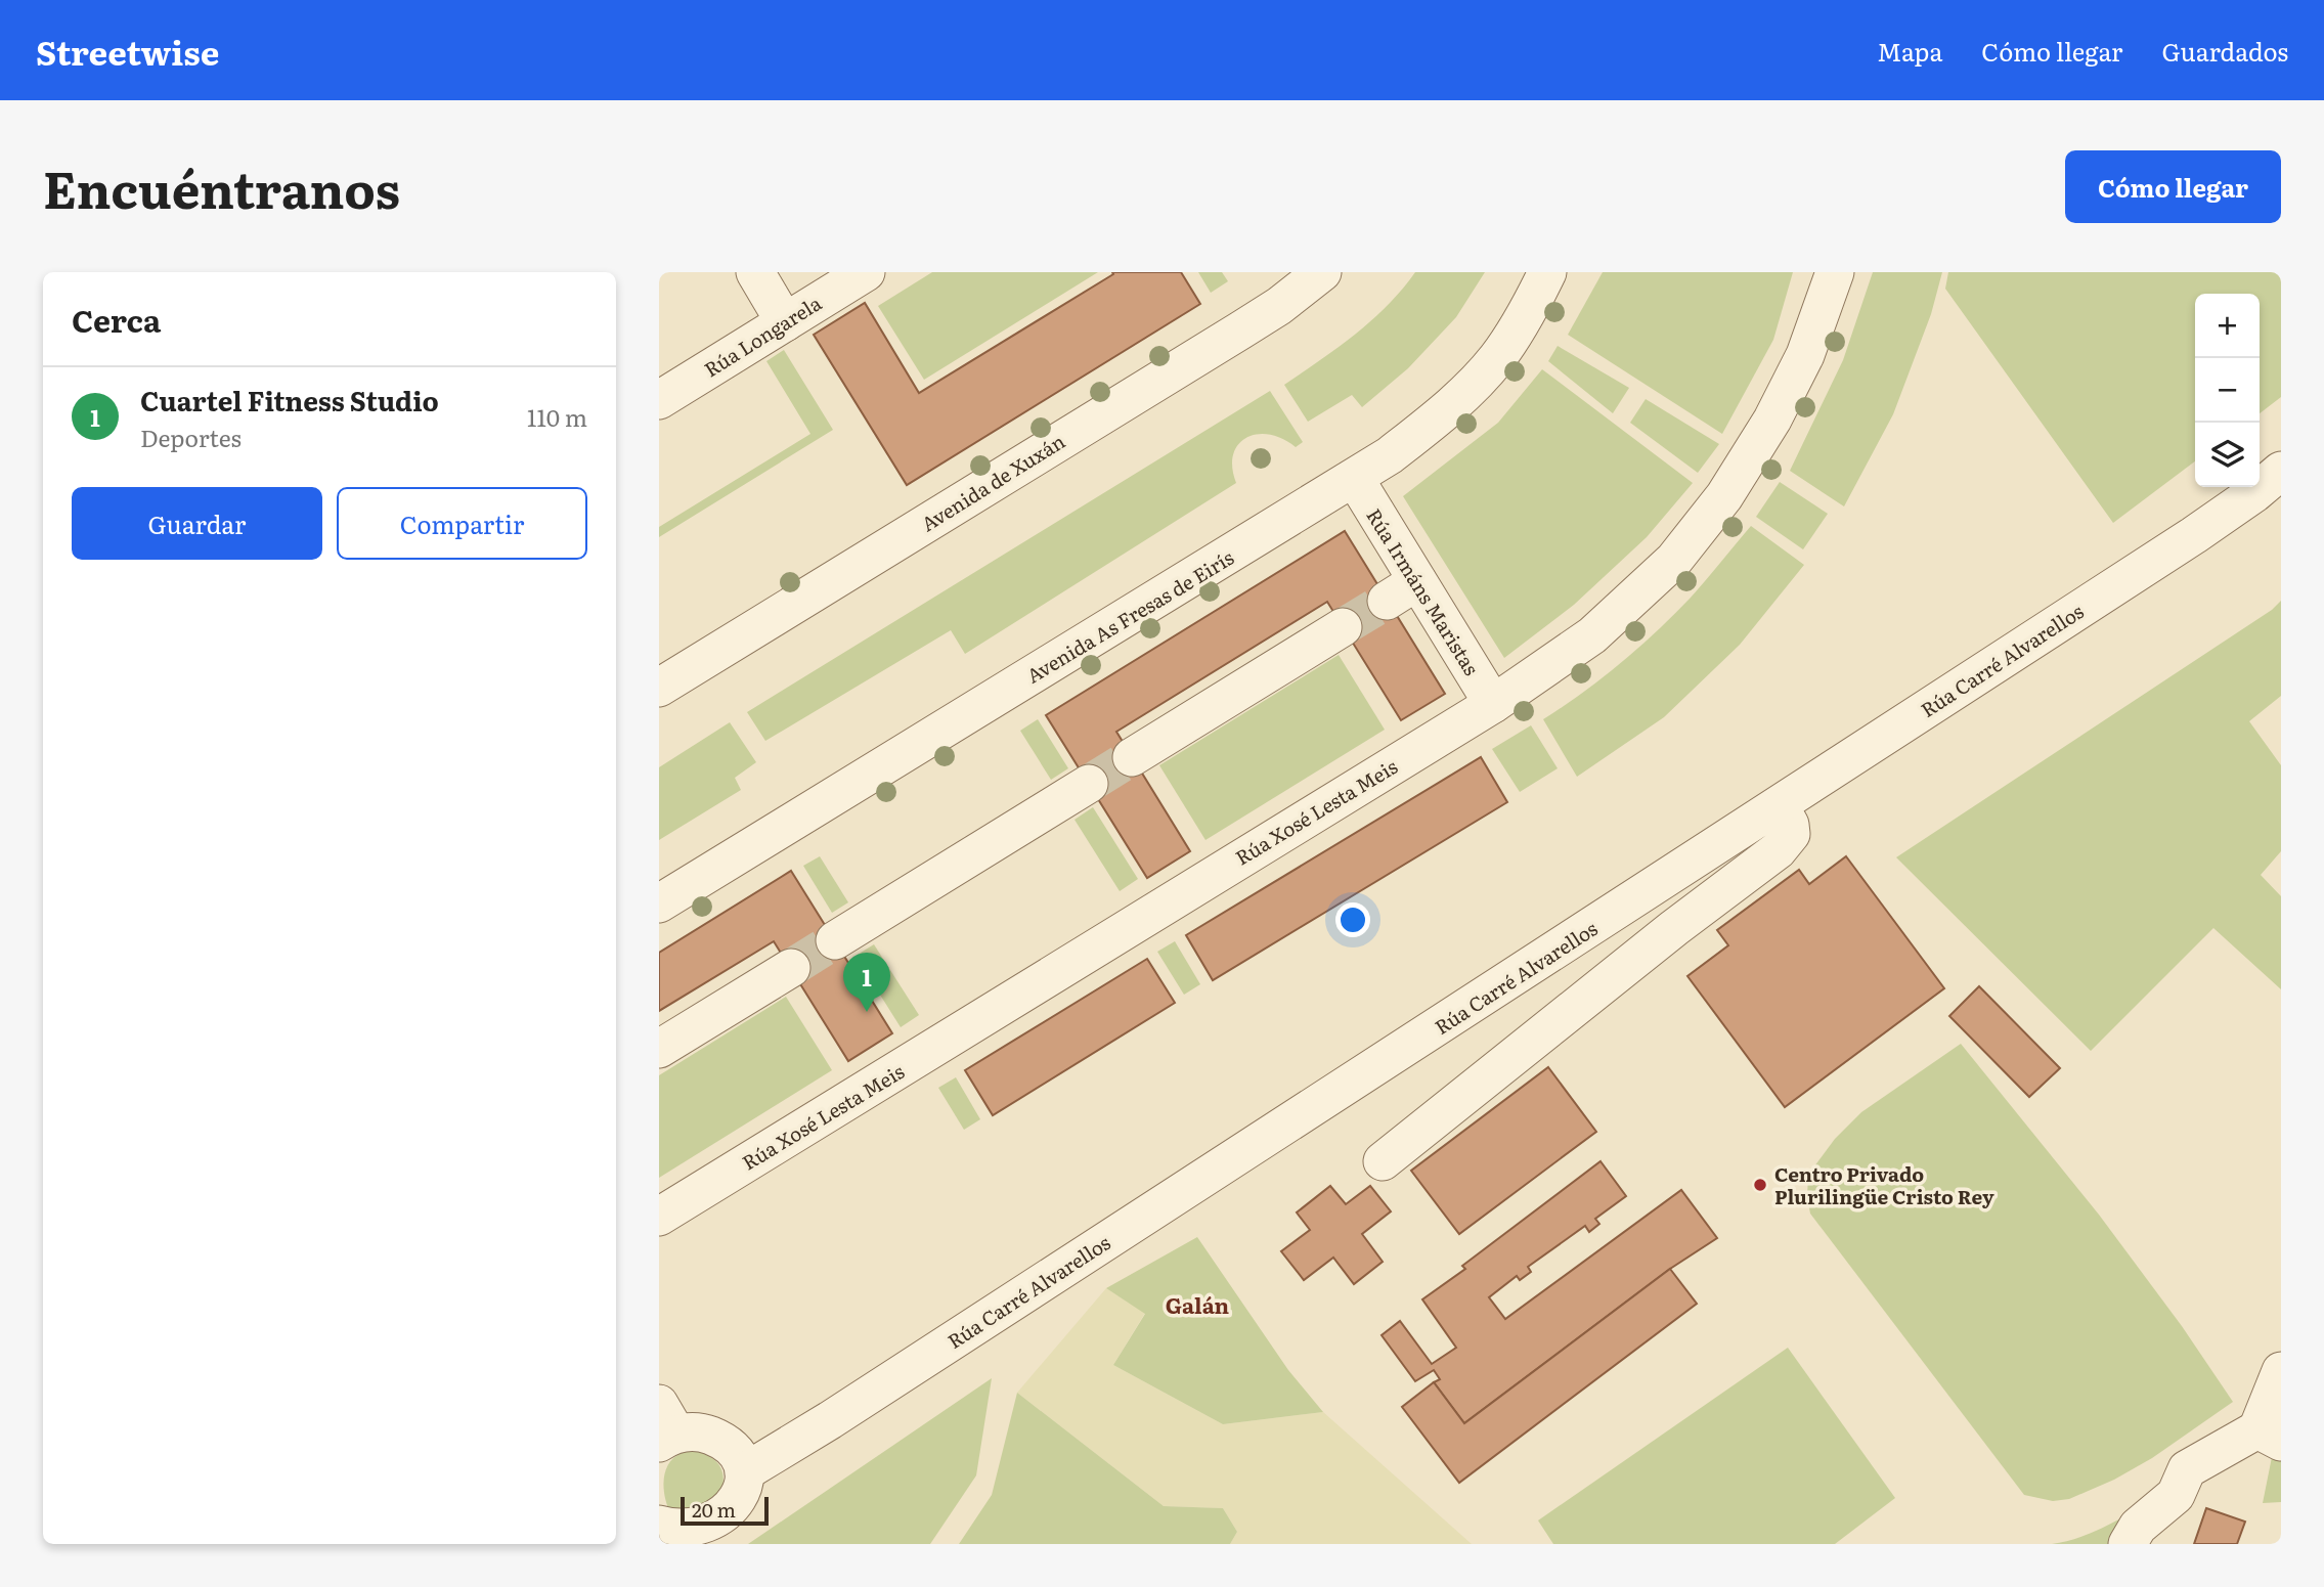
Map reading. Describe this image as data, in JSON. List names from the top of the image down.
{
  "streets": {
    "street": [
      "Rúa Longarela",
      "Avenida de Xuxán",
      "Rúa Irmáns Maristas",
      "Avenida As Fresas de Eirís",
      "Rúa Carré Alvarellos",
      "Rúa Xosé Lesta Meis"
    ]
  },
  "crossings": [
    ["Rúa Irmáns Maristas", "Avenida As Fresas de Eirís"],
    ["Rúa Irmáns Maristas", "Rúa Xosé Lesta Meis"]
  ],
  "districts": ["Galán"],
  "places": ["Centro Privado Plurilingüe Cristo Rey"],
  "scale_bar": "20 m",
  "page": {
    "header": "Streetwise",
    "nav": ["Mapa", "Cómo llegar", "Guardados"],
    "title": "Encuéntranos",
    "buttons": [
      "Cómo llegar",
      ["Guardar", "Compartir"]
    ],
    "heading": "Cerca",
    "map_buttons": ["+", "−"],
    "list": [
      {
        "mark": "1",
        "name": "Cuartel Fitness Studio",
        "note": "Deportes",
        "value": "110 m"
      }
    ],
    "pins": "1",
    "scale": "20 m"
  }
}
